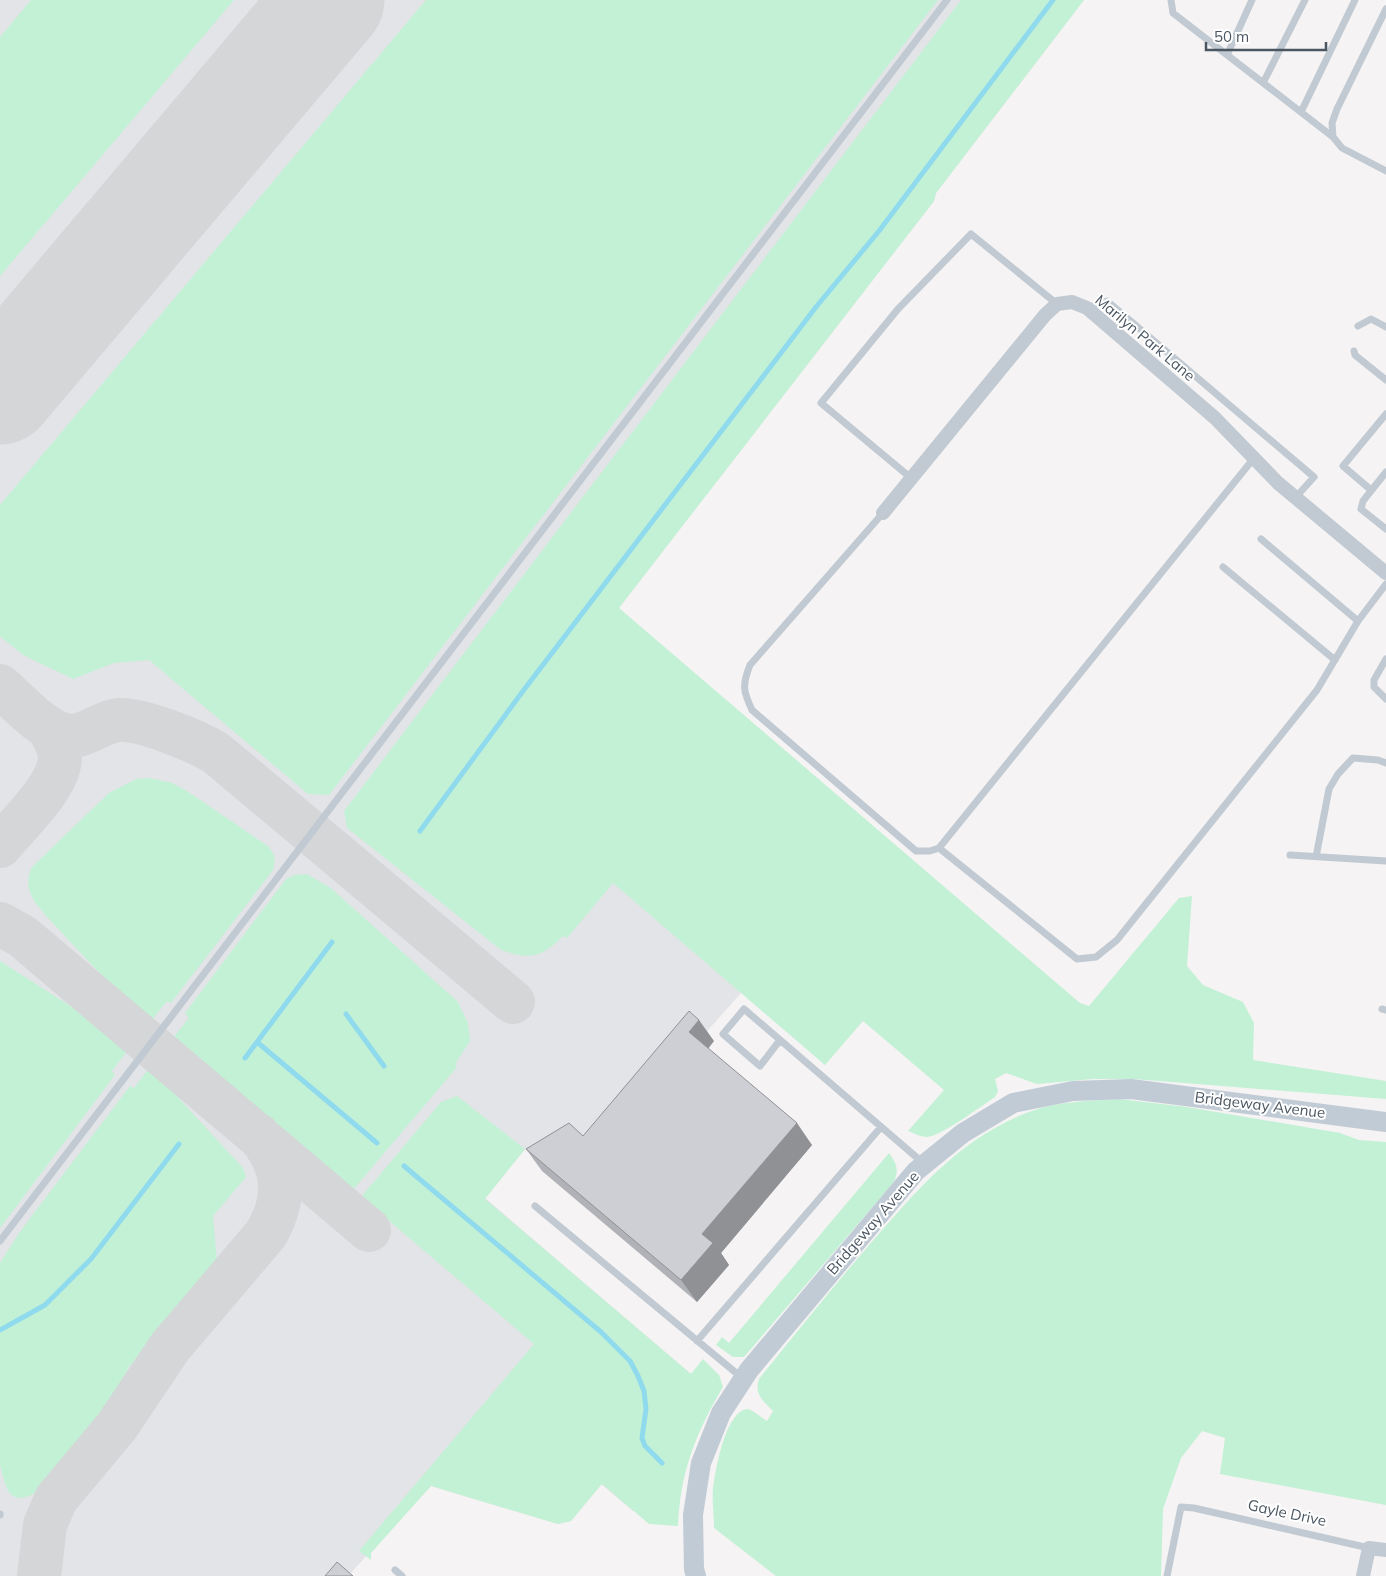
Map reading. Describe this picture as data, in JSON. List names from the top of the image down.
{
  "streets": {
    "street": ["Marilyn Park Lane", "Bridgeway Avenue", "Gayle Drive"]
  },
  "scale_bar": "50 m"
}
